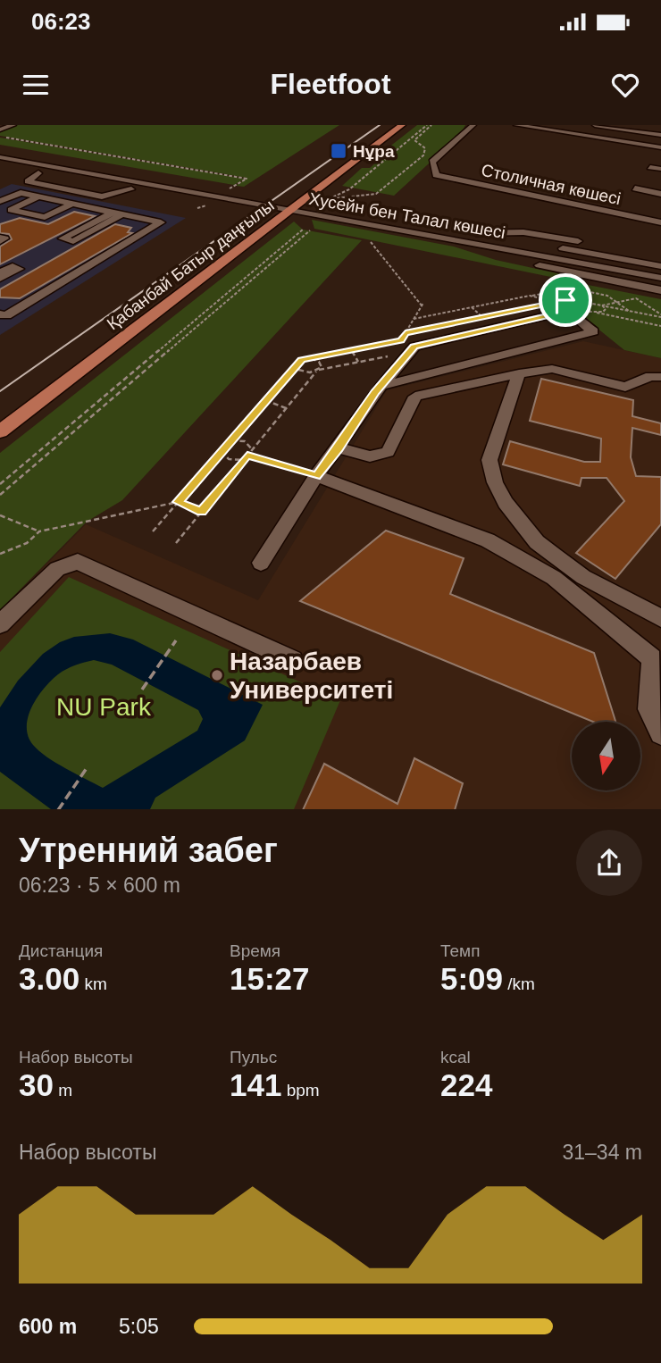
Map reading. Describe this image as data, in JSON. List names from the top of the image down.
{
  "streets": {
    "main road": ["Қабанбай Батыр даңғылы"],
    "street": ["Столичная көшесі", "Хусейн бен Талал көшесі"]
  },
  "crossings": [
    ["Хусейн бен Талал көшесі", "Қабанбай Батыр даңғылы"]
  ],
  "parks": ["NU Park"],
  "places": {
    "transit": ["Нұра"],
    "other": ["Назарбаев Университеті"]
  },
  "north": "bottom",
  "page": {
    "status": "06:23",
    "header": "Fleetfoot",
    "heading": ["Утренний забег", "06:23 · 5 × 600 m"],
    "stats": [
      ["Дистанция", "3.00 km"],
      ["Время", "15:27"],
      ["Темп", "5:09 /km"],
      ["Набор высоты", "30 m"],
      ["Пульс", "141 bpm"],
      ["kcal", "224"]
    ],
    "chart": ["Набор высоты", "31–34 m"],
    "list": [
      {
        "name": "600 m",
        "note": "5:05"
      }
    ]
  }
}
